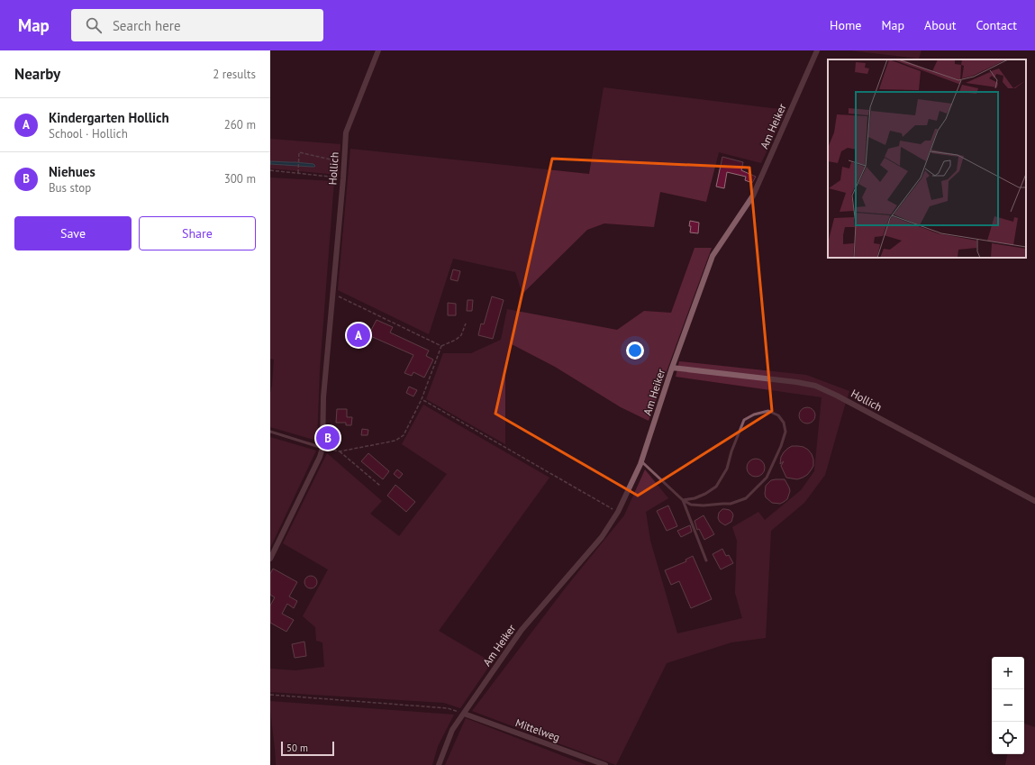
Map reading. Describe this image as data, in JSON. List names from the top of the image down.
{
  "streets": {
    "street": ["Am Heiker", "Hollich", "Mittelweg"]
  },
  "crossings": [
    ["Am Heiker", "Hollich"],
    ["Am Heiker", "Mittelweg"]
  ],
  "scale_bar": "50 m",
  "page": {
    "header": "Map",
    "search": "Search here",
    "nav": [
      "Home",
      "Map",
      "About",
      "Contact"
    ],
    "heading": ["Nearby", "2 results"],
    "list": [
      {
        "mark": "A",
        "name": "Kindergarten Hollich",
        "note": "School · Hollich",
        "value": "260 m"
      },
      {
        "mark": "B",
        "name": "Niehues",
        "note": "Bus stop",
        "value": "300 m"
      }
    ],
    "buttons": ["Save", "Share"],
    "pins": ["A", "B"],
    "map_buttons": ["+", "−"],
    "scale": "50 m"
  }
}
